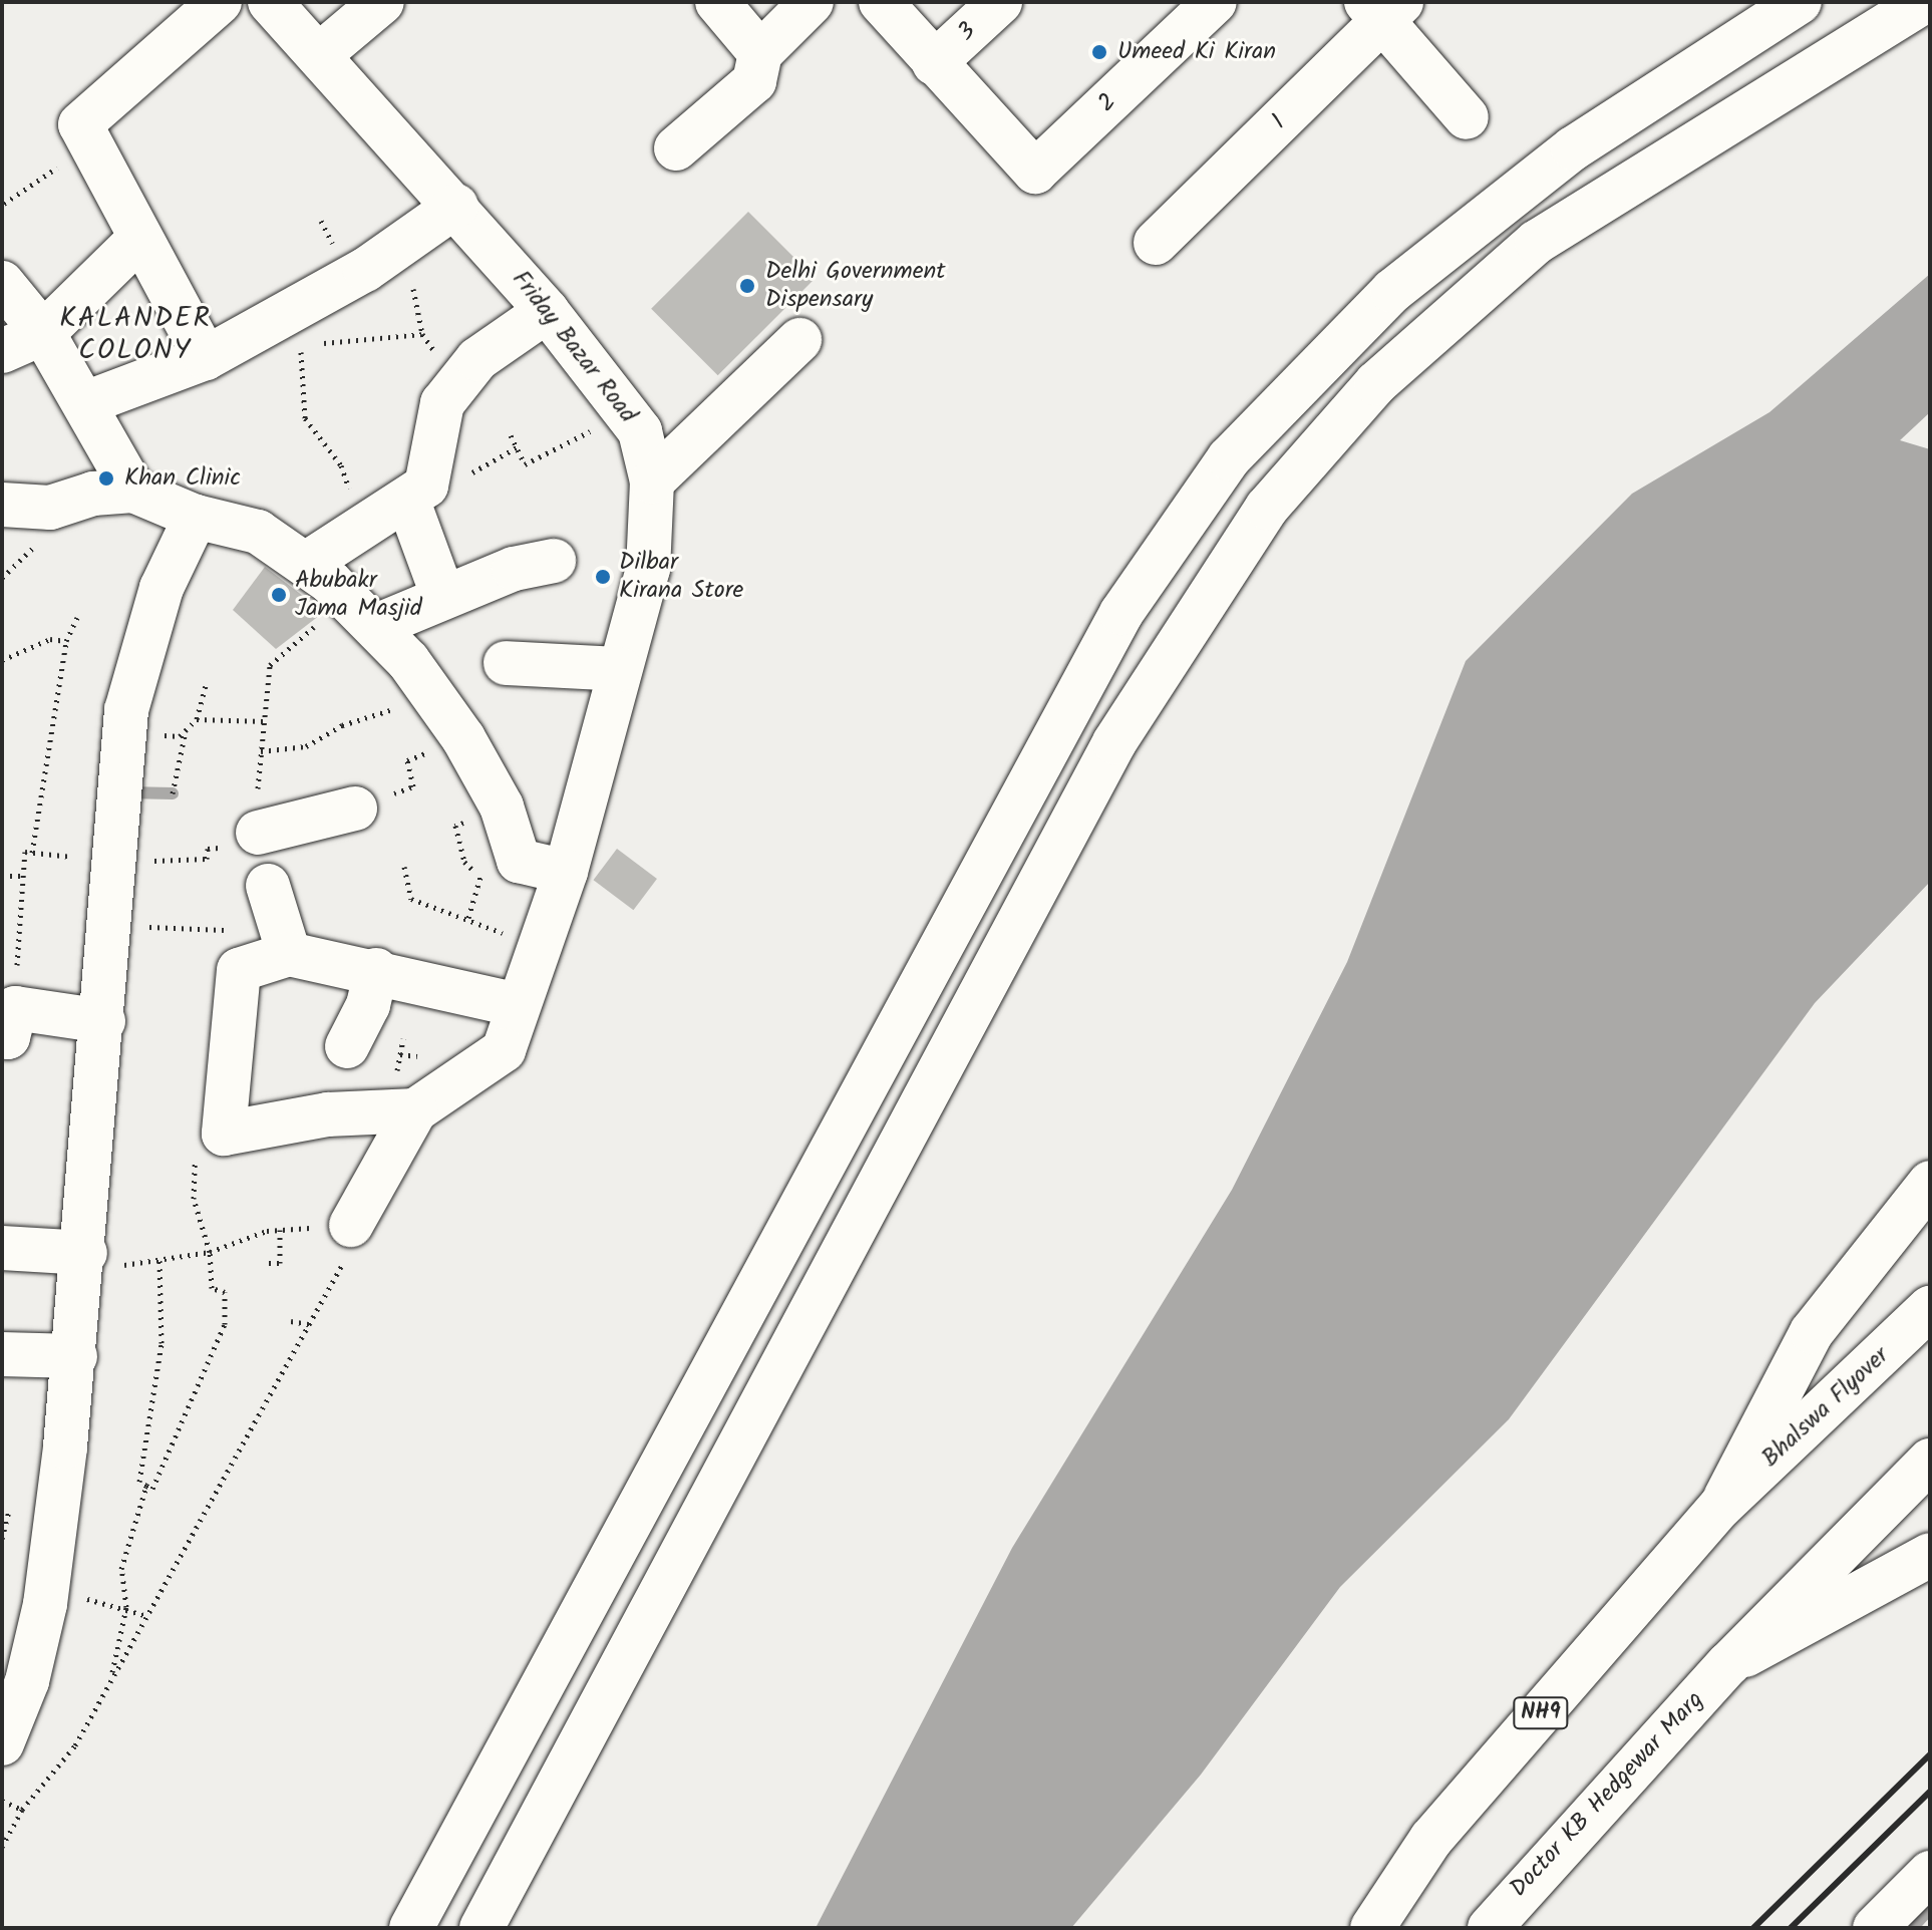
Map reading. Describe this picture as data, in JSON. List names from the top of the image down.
{
  "streets": {
    "main road": [
      "3",
      "2",
      "1",
      "Friday Bazar Road",
      "Bhalswa Flyover",
      "NH9",
      "Doctor KB Hedgewar Marg"
    ]
  },
  "crossings": [
    ["3", "2"],
    ["Bhalswa Flyover", "NH9"]
  ],
  "districts": ["KALANDER COLONY"],
  "places": [
    "Umeed Ki Kiran",
    "Delhi Government Dispensary",
    "Khan Clinic",
    "Dilbar Kirana Store",
    "Abubakr Jama Masjid"
  ]
}
